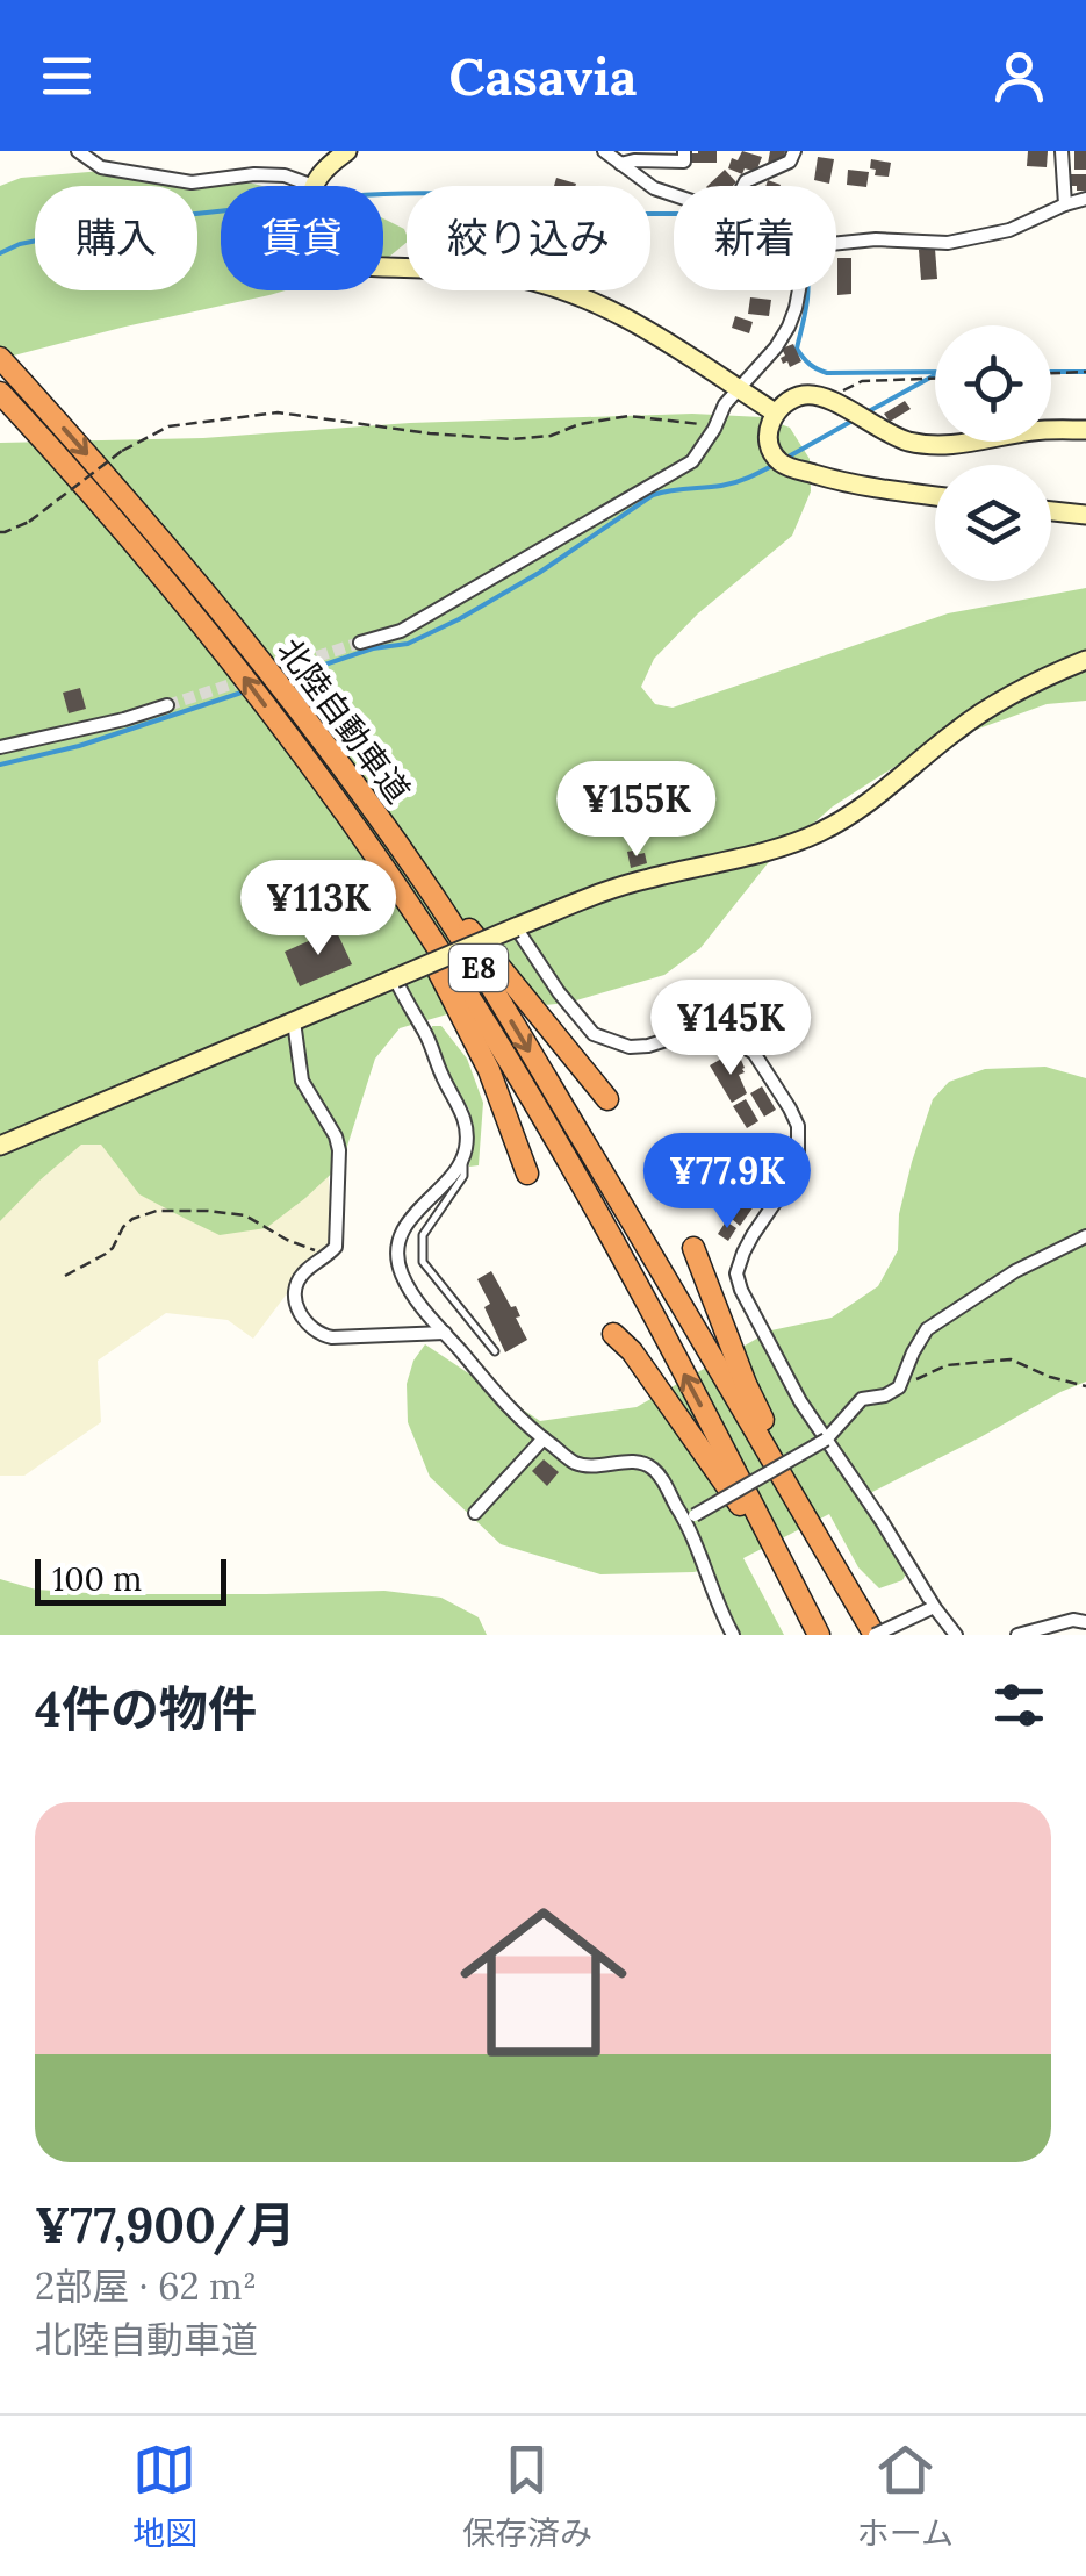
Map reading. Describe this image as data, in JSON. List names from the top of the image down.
{
  "streets": {
    "highway": ["北陸自動車道", "E8"]
  },
  "scale_bar": "100 m",
  "page": {
    "header": "Casavia",
    "chip": [
      "購入",
      "賃貸",
      "絞り込み",
      "新着"
    ],
    "price": [
      "¥155K",
      "¥113K",
      "¥145K",
      "¥77.9K"
    ],
    "scale": "100 m",
    "heading": "4件の物件",
    "list": [
      {
        "name": "¥77,900/月",
        "note": "2部屋 · 62 m² · 北陸自動車道"
      }
    ],
    "tabs": ["地図", "保存済み", "ホーム"]
  }
}
